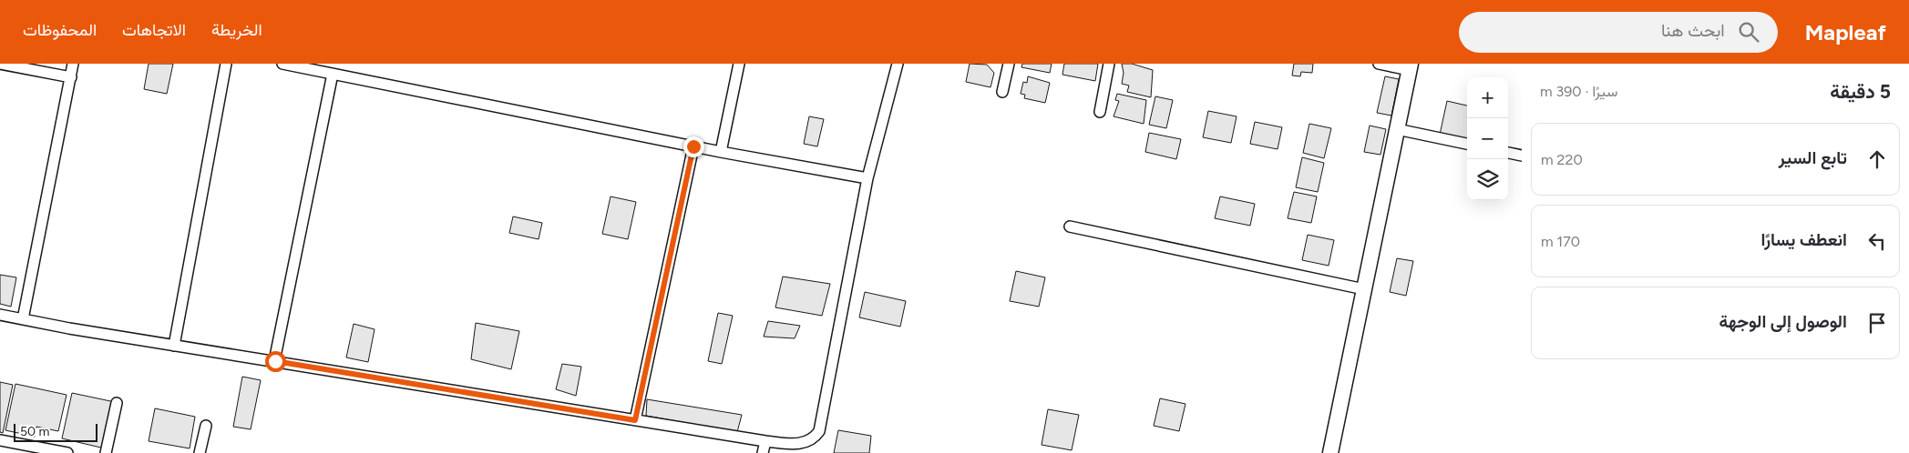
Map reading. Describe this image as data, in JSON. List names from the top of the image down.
{
  "scale_bar": "50 m",
  "page": {
    "header": "Mapleaf",
    "search": "ابحث هنا",
    "nav": ["الخريطة", "الاتجاهات", "المحفوظات"],
    "heading": ["5 دقيقة", "سيرًا · 390 m"],
    "map_buttons": ["+", "−"],
    "list": [
      ["تابع السير", "220 m"],
      ["انعطف يسارًا", "170 m"],
      "الوصول إلى الوجهة"
    ],
    "scale": "50 m"
  }
}
